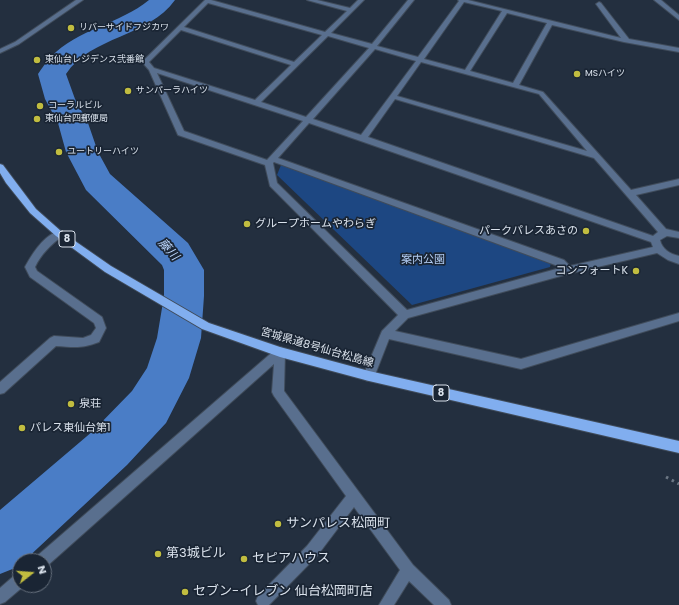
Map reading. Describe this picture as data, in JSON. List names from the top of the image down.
{
  "streets": {
    "main road": ["8", "宮城県道8号仙台松島線"]
  },
  "water": ["藤川"],
  "parks": ["案内公園"],
  "places": [
    "リバーサイドフジカワ",
    "東仙台レジデンス弐番館",
    "MSハイツ",
    "サンパーラハイツ",
    "コーラルビル",
    "東仙台四郵便局",
    "ユートリーハイツ",
    "グループホームやわらぎ",
    "パークパレスあさの",
    "コンフォートK",
    "泉荘",
    "パレス東仙台第1",
    "サンパレス松岡町",
    "第3城ビル",
    "セピアハウス",
    "セブン-イレブン 仙台松岡町店"
  ],
  "north": "right"
}
